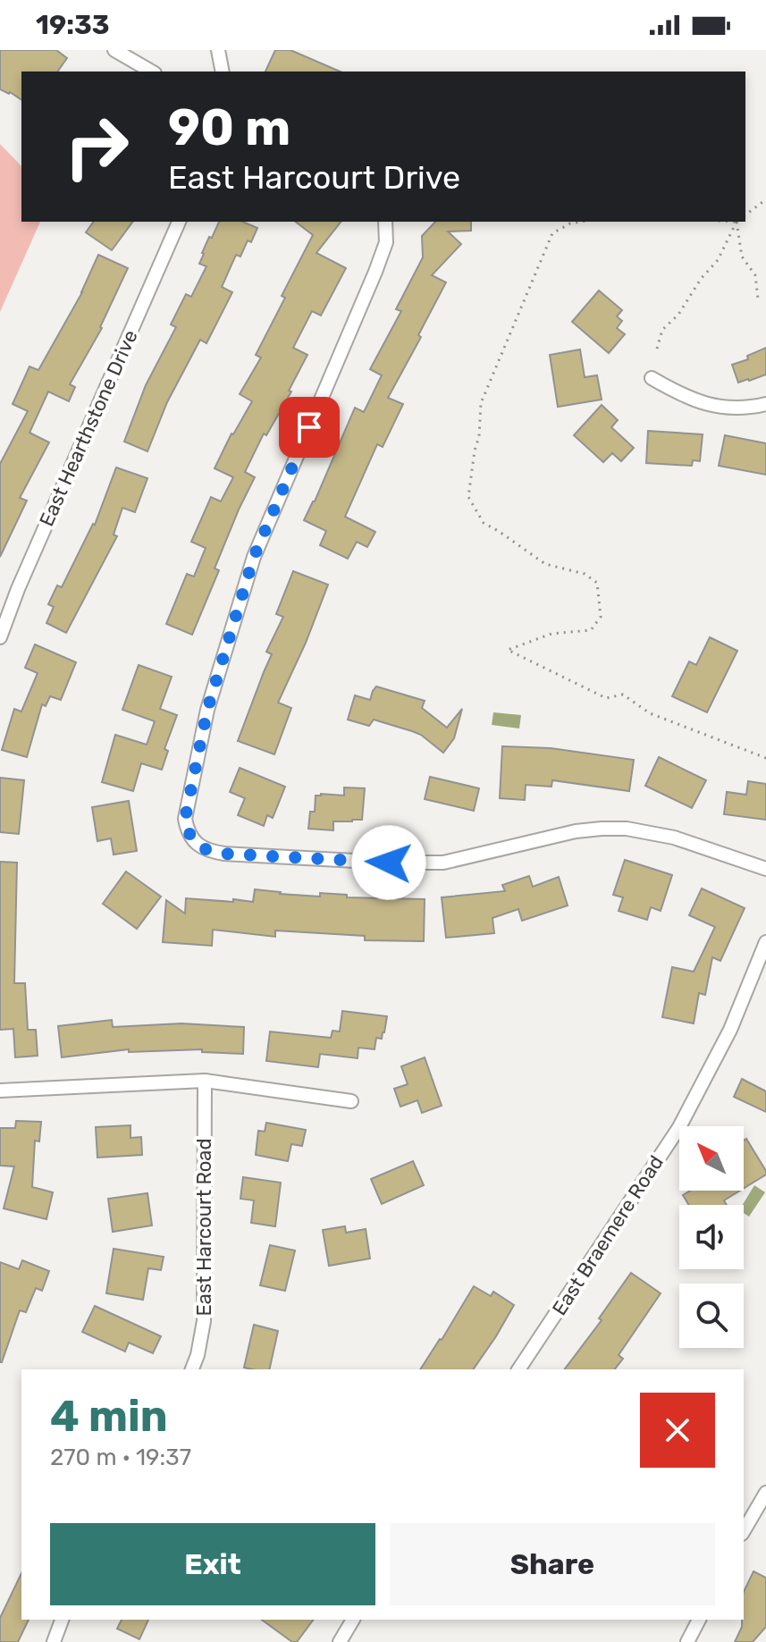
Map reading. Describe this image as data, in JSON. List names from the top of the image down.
{
  "streets": {
    "street": ["East Hearthstone Drive", "East Harcourt Road", "East Braemere Road"]
  },
  "north": "top left",
  "page": {
    "status": "19:33",
    "turn": ["90 m", "East Harcourt Drive"],
    "heading": ["4 min", "270 m · 19:37"],
    "buttons": ["Exit", "Share"]
  }
}
